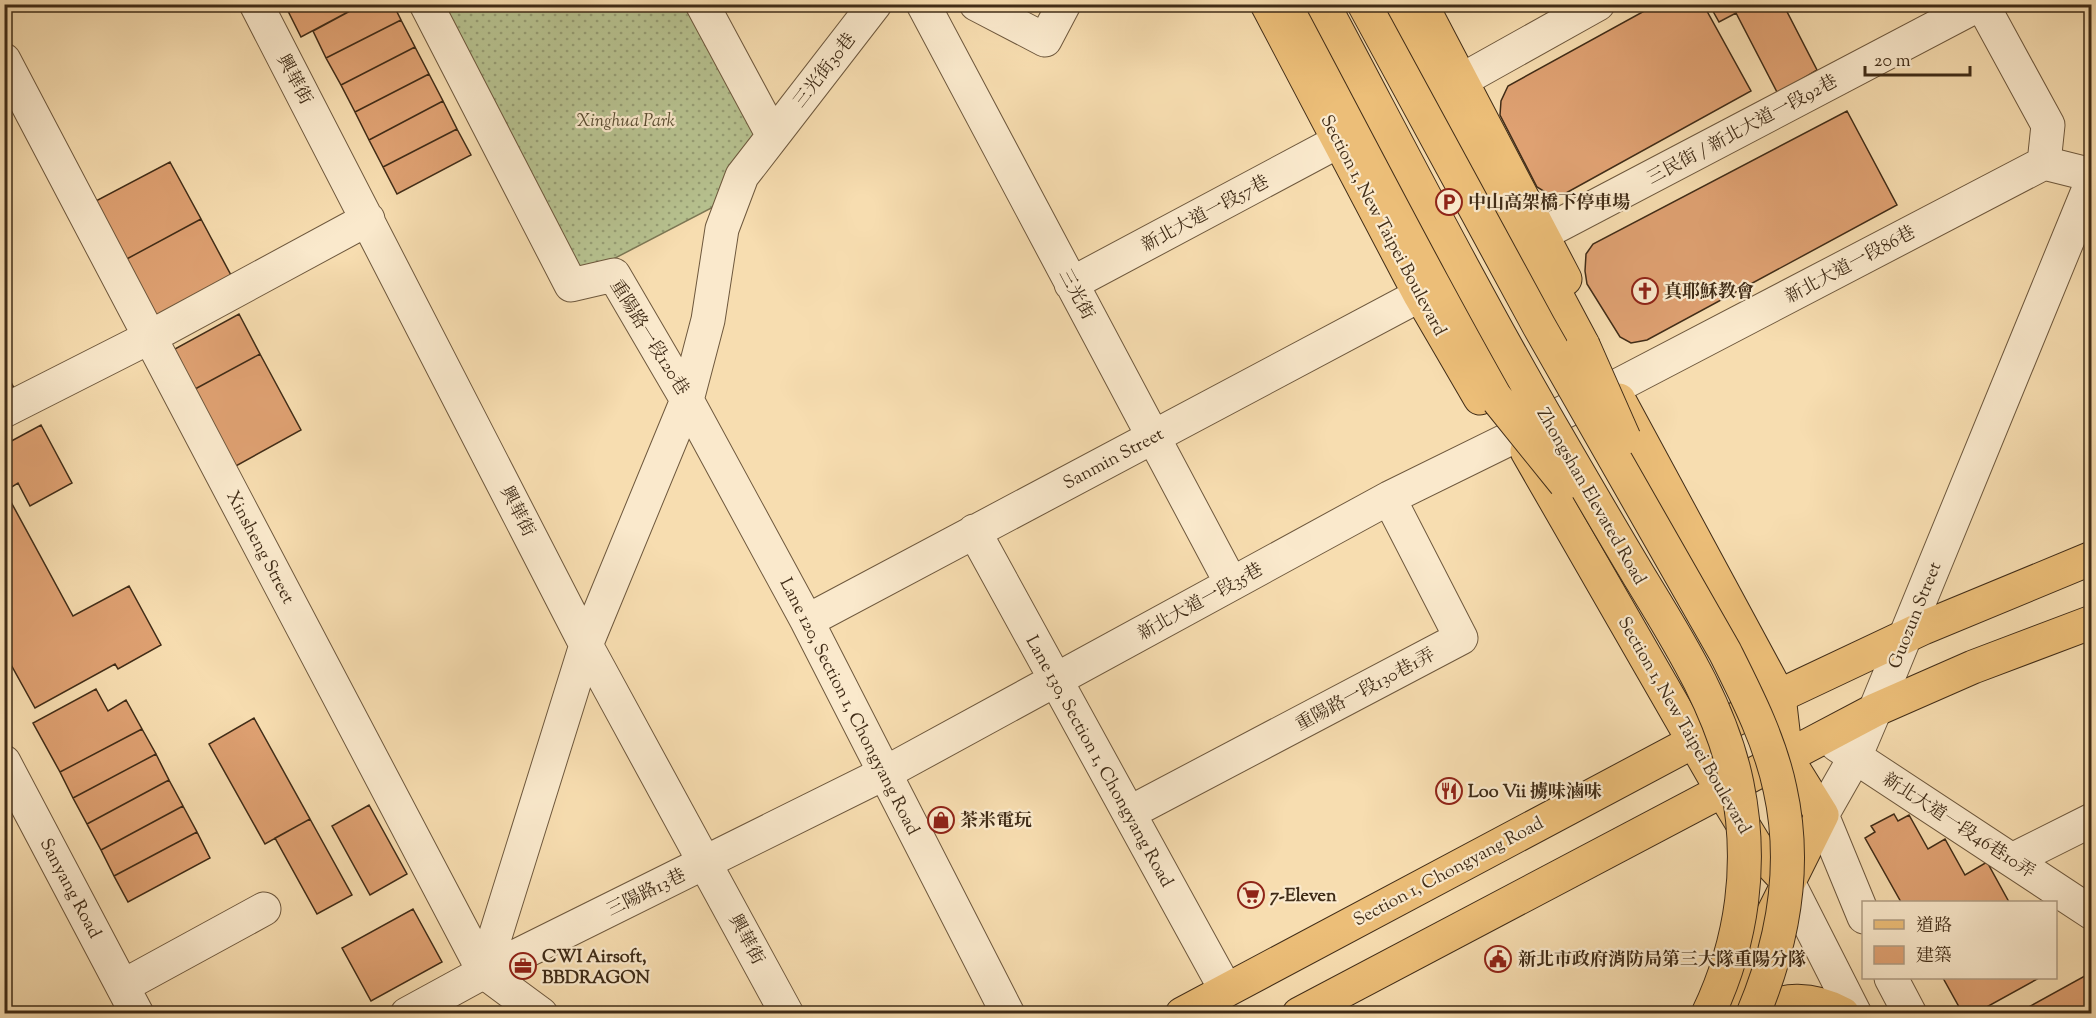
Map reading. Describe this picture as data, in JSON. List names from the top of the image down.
{
  "streets": {
    "main road": [
      "Section 1, New Taipei Boulevard",
      "Zhongshan Elevated Road",
      "Guozun Street",
      "Section 1, Chongyang Road"
    ],
    "street": [
      "三光街30巷",
      "興華街",
      "三民街 / 新北大道一段92巷",
      "新北大道一段57巷",
      "新北大道一段86巷",
      "三光街",
      "重陽路一段120巷",
      "Sanmin Street",
      "Xinsheng Street",
      "新北大道一段35巷",
      "重陽路一段130巷1弄",
      "Lane 120, Section 1, Chongyang Road",
      "Lane 130, Section 1, Chongyang Road",
      "新北大道一段46巷10弄",
      "Sanyang Road",
      "三陽路13巷"
    ]
  },
  "crossings": [
    ["三光街30巷", "重陽路一段120巷"],
    ["興華街", "三陽路13巷"],
    ["新北大道一段57巷", "Section 1, New Taipei Boulevard"],
    ["新北大道一段57巷", "三光街"],
    ["Section 1, New Taipei Boulevard", "新北大道一段86巷"],
    ["Section 1, New Taipei Boulevard", "Sanmin Street"],
    ["Section 1, New Taipei Boulevard", "新北大道一段35巷"],
    ["Section 1, New Taipei Boulevard", "Guozun Street"],
    ["Section 1, New Taipei Boulevard", "Section 1, Chongyang Road"],
    ["新北大道一段86巷", "新北大道一段35巷"],
    ["三光街", "Sanmin Street"],
    ["三光街", "新北大道一段35巷"],
    ["重陽路一段120巷", "Lane 120, Section 1, Chongyang Road"],
    ["Sanmin Street", "Lane 120, Section 1, Chongyang Road"],
    ["Sanmin Street", "Lane 130, Section 1, Chongyang Road"],
    ["Xinsheng Street", "三陽路13巷"],
    ["新北大道一段35巷", "重陽路一段130巷1弄"],
    ["新北大道一段35巷", "Lane 120, Section 1, Chongyang Road"],
    ["新北大道一段35巷", "Lane 130, Section 1, Chongyang Road"],
    ["新北大道一段35巷", "三陽路13巷"],
    ["Guozun Street", "新北大道一段46巷10弄"],
    ["Guozun Street", "Section 1, Chongyang Road"],
    ["重陽路一段130巷1弄", "Lane 130, Section 1, Chongyang Road"],
    ["Lane 120, Section 1, Chongyang Road", "三陽路13巷"],
    ["Lane 130, Section 1, Chongyang Road", "Section 1, Chongyang Road"]
  ],
  "parks": ["Xinghua Park"],
  "places": {
    "parking": ["中山高架橋下停車場"],
    "church": ["真耶穌教會"],
    "restaurant": ["Loo Vii 擄味滷味"],
    "shop": ["茶米電玩"],
    "supermarket": ["7-Eleven"],
    "public building": ["新北市政府消防局第三大隊重陽分隊"],
    "office": ["CWI Airsoft, BBDRAGON"]
  },
  "legend": ["道路", "建築"],
  "scale_bar": "20 m"
}
